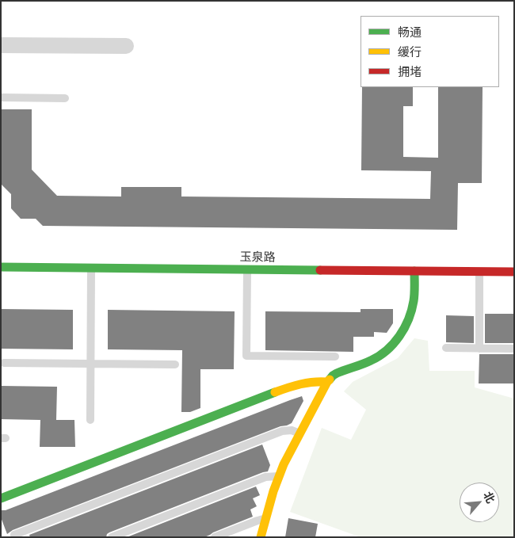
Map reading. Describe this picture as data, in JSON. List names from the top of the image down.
{
  "streets": {
    "street": ["玉泉路"]
  },
  "legend": ["畅通", "缓行", "拥堵"],
  "north": "top right"
}
